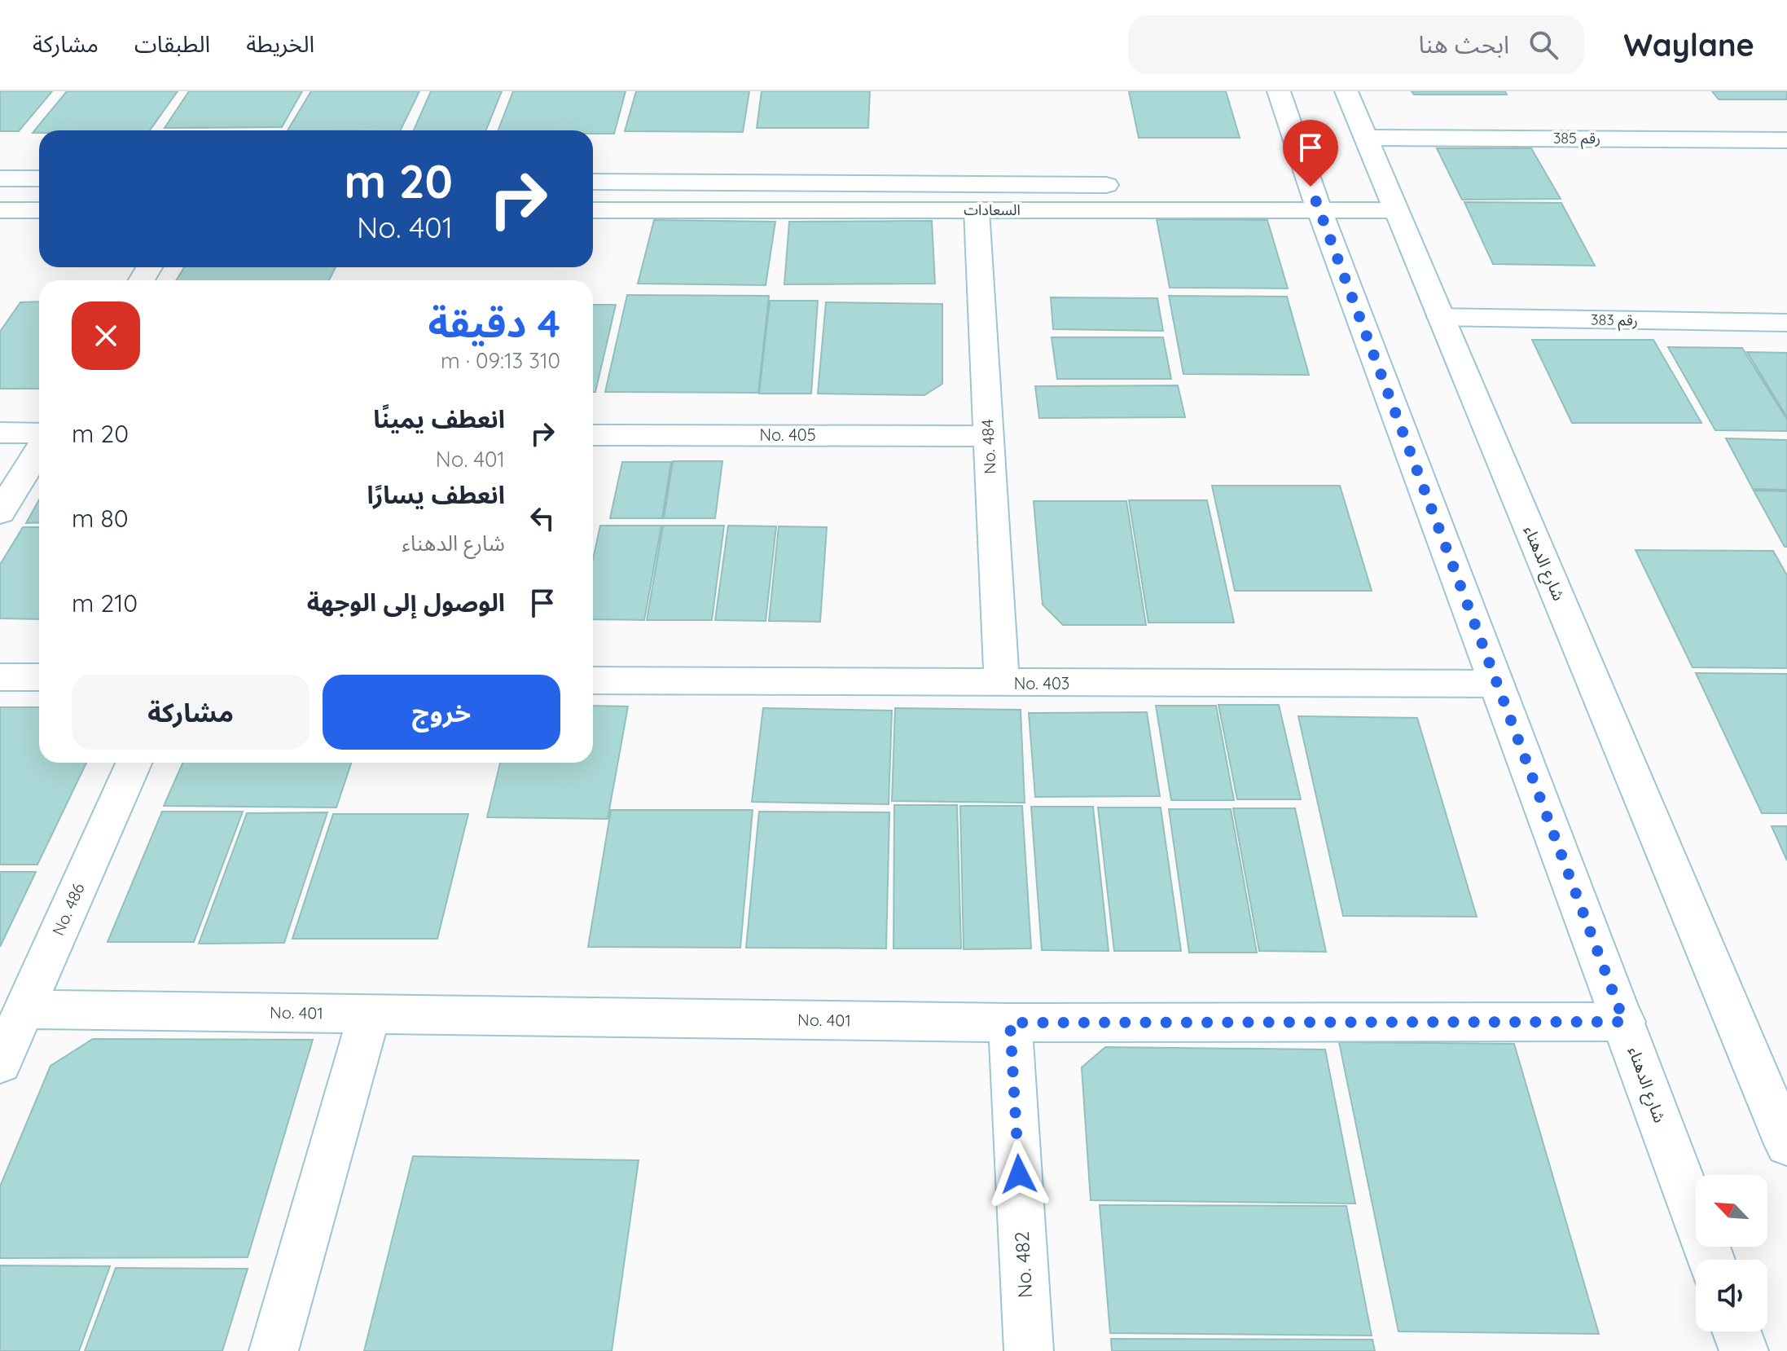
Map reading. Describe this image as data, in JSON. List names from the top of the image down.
{
  "streets": {
    "street": [
      "رقم 385",
      "السعادات",
      "رقم 383",
      "No. 405",
      "No. 484",
      "شارع الدهناء",
      "No. 403",
      "No. 486",
      "No. 401",
      "No. 482"
    ]
  },
  "crossings": [
    ["رقم 385", "شارع الدهناء"],
    ["السعادات", "No. 484"],
    ["السعادات", "شارع الدهناء"],
    ["رقم 383", "شارع الدهناء"],
    ["No. 405", "No. 484"],
    ["No. 484", "No. 403"],
    ["شارع الدهناء", "No. 403"],
    ["شارع الدهناء", "No. 401"],
    ["No. 486", "No. 401"],
    ["No. 401", "No. 482"]
  ],
  "north": "top left",
  "page": {
    "header": "Waylane",
    "search": "ابحث هنا",
    "nav": ["الخريطة", "الطبقات", "مشاركة"],
    "turn": ["20 m", "No. 401"],
    "heading": ["4 دقيقة", "310 m · 09:13"],
    "list": [
      {
        "name": "انعطف يمينًا",
        "note": "No. 401",
        "value": "20 m"
      },
      {
        "name": "انعطف يسارًا",
        "note": "شارع الدهناء",
        "value": "80 m"
      },
      {
        "name": "الوصول إلى الوجهة",
        "value": "210 m"
      }
    ],
    "buttons": ["خروج", "مشاركة"]
  }
}
